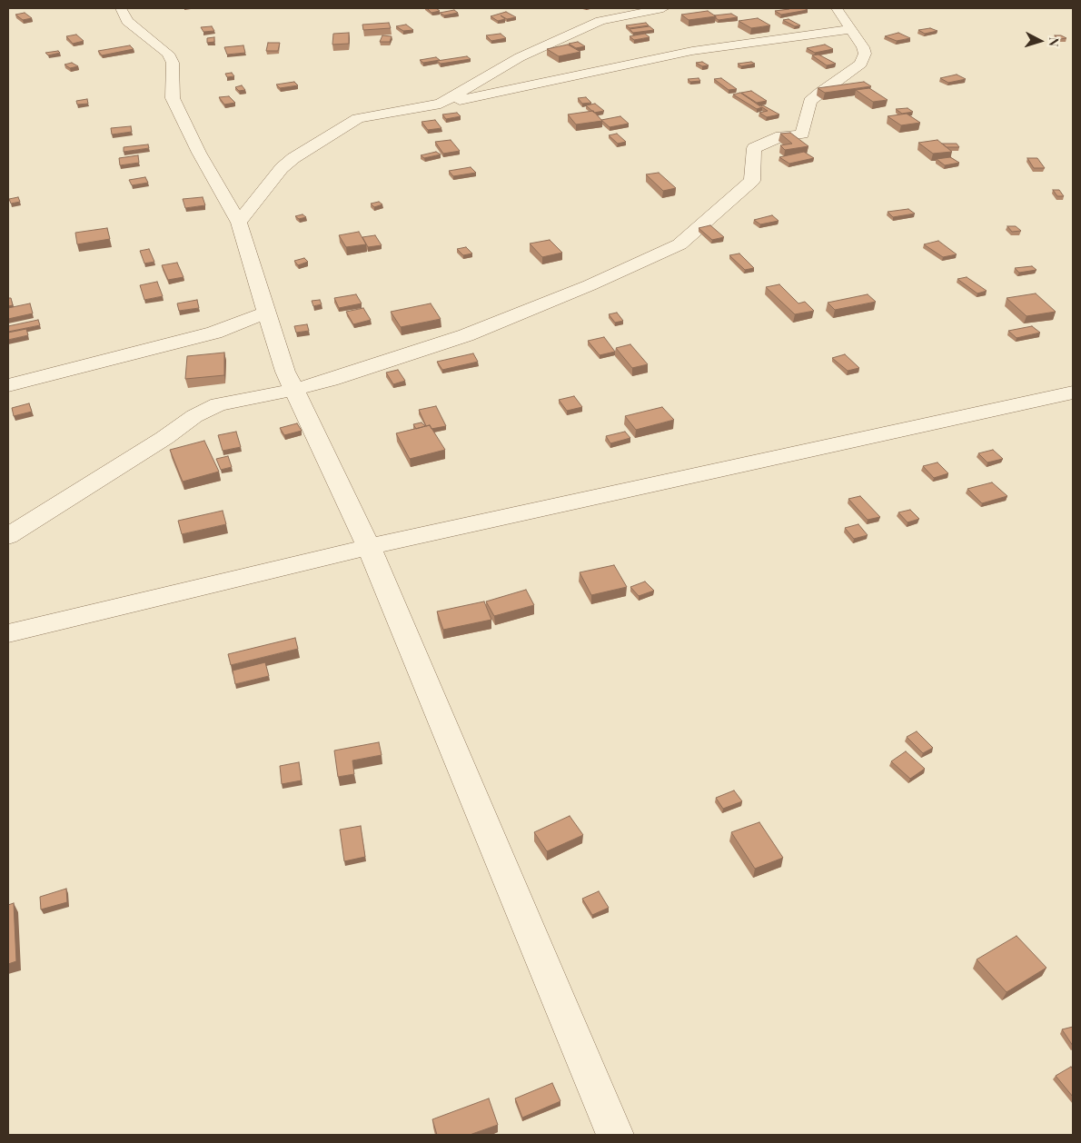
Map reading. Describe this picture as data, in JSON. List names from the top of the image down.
{
  "north": "right"
}
